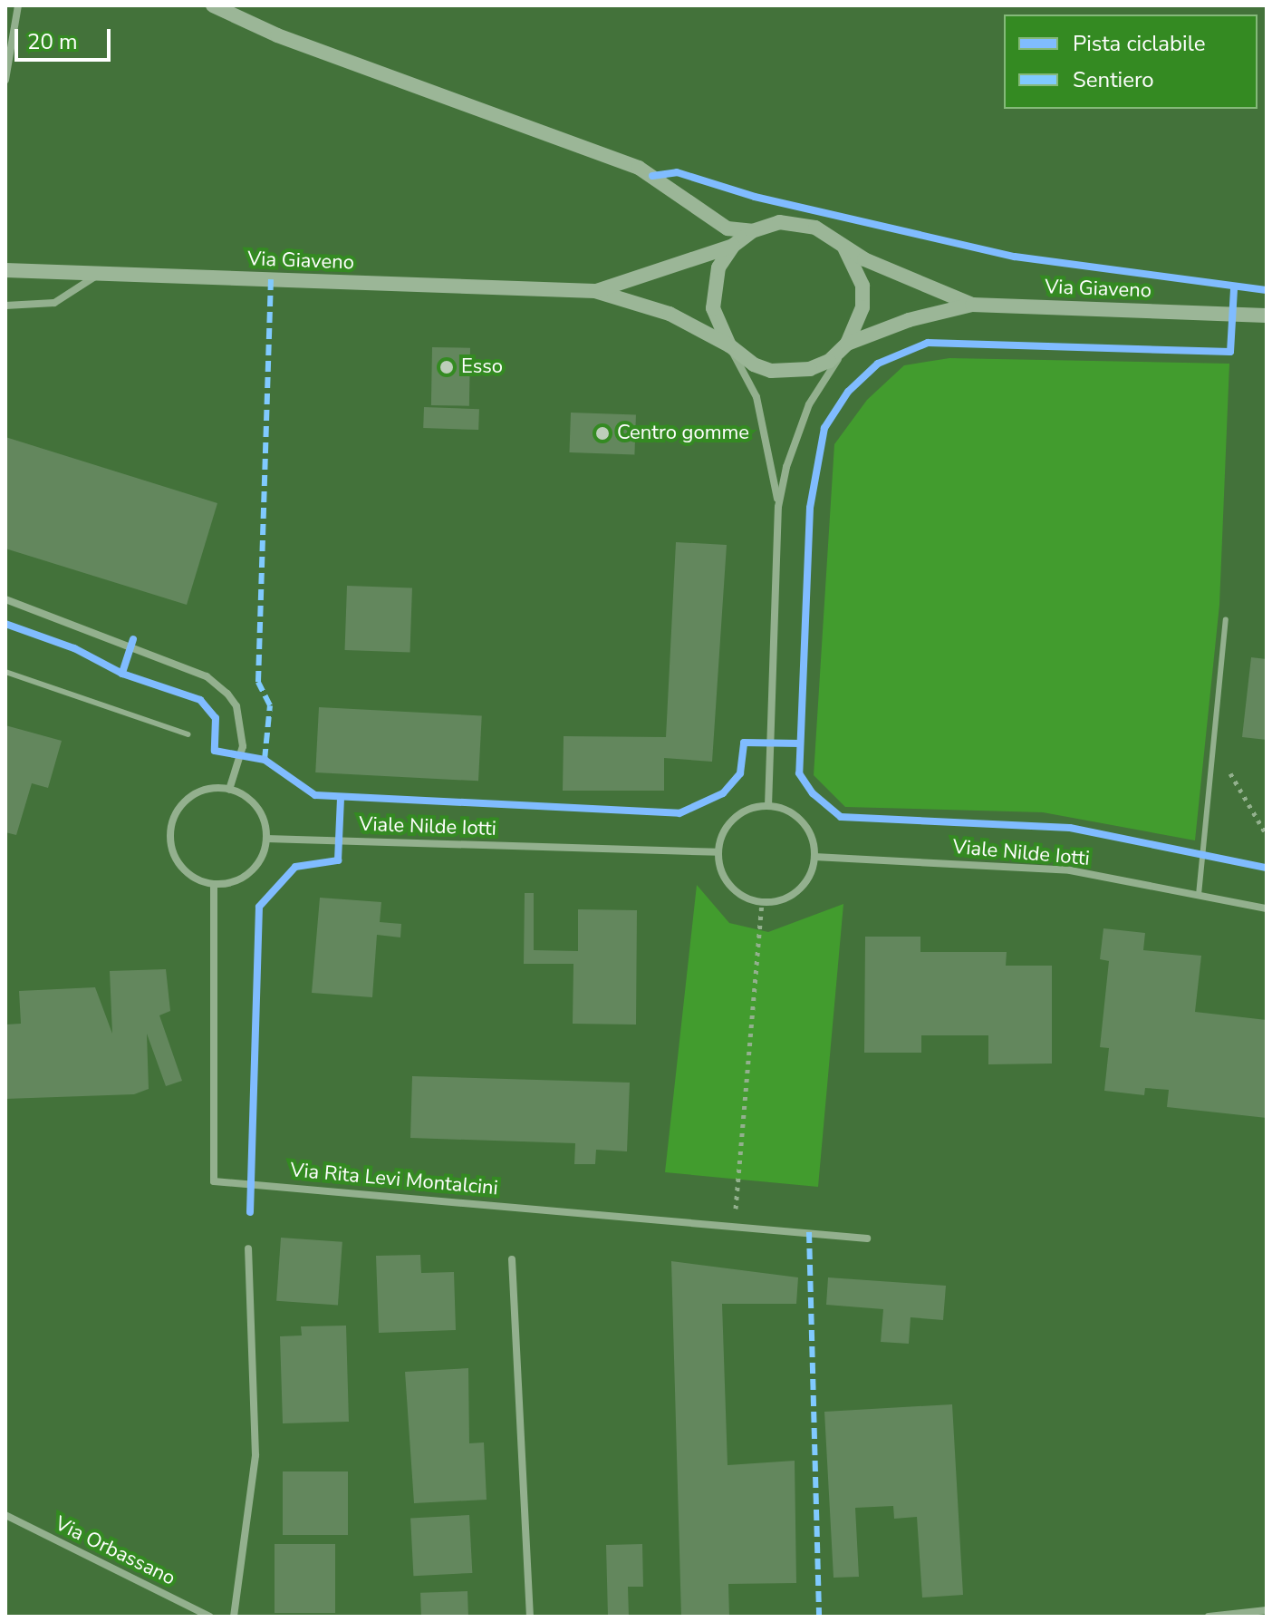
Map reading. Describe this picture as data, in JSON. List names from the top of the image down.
{
  "streets": {
    "main road": ["Via Giaveno"],
    "street": ["Viale Nilde Iotti", "Via Rita Levi Montalcini", "Via Orbassano"]
  },
  "crossings": [
    ["Viale Nilde Iotti", "Via Rita Levi Montalcini"]
  ],
  "places": ["Esso", "Centro gomme"],
  "legend": ["Pista ciclabile", "Sentiero"],
  "scale_bar": "20 m"
}
